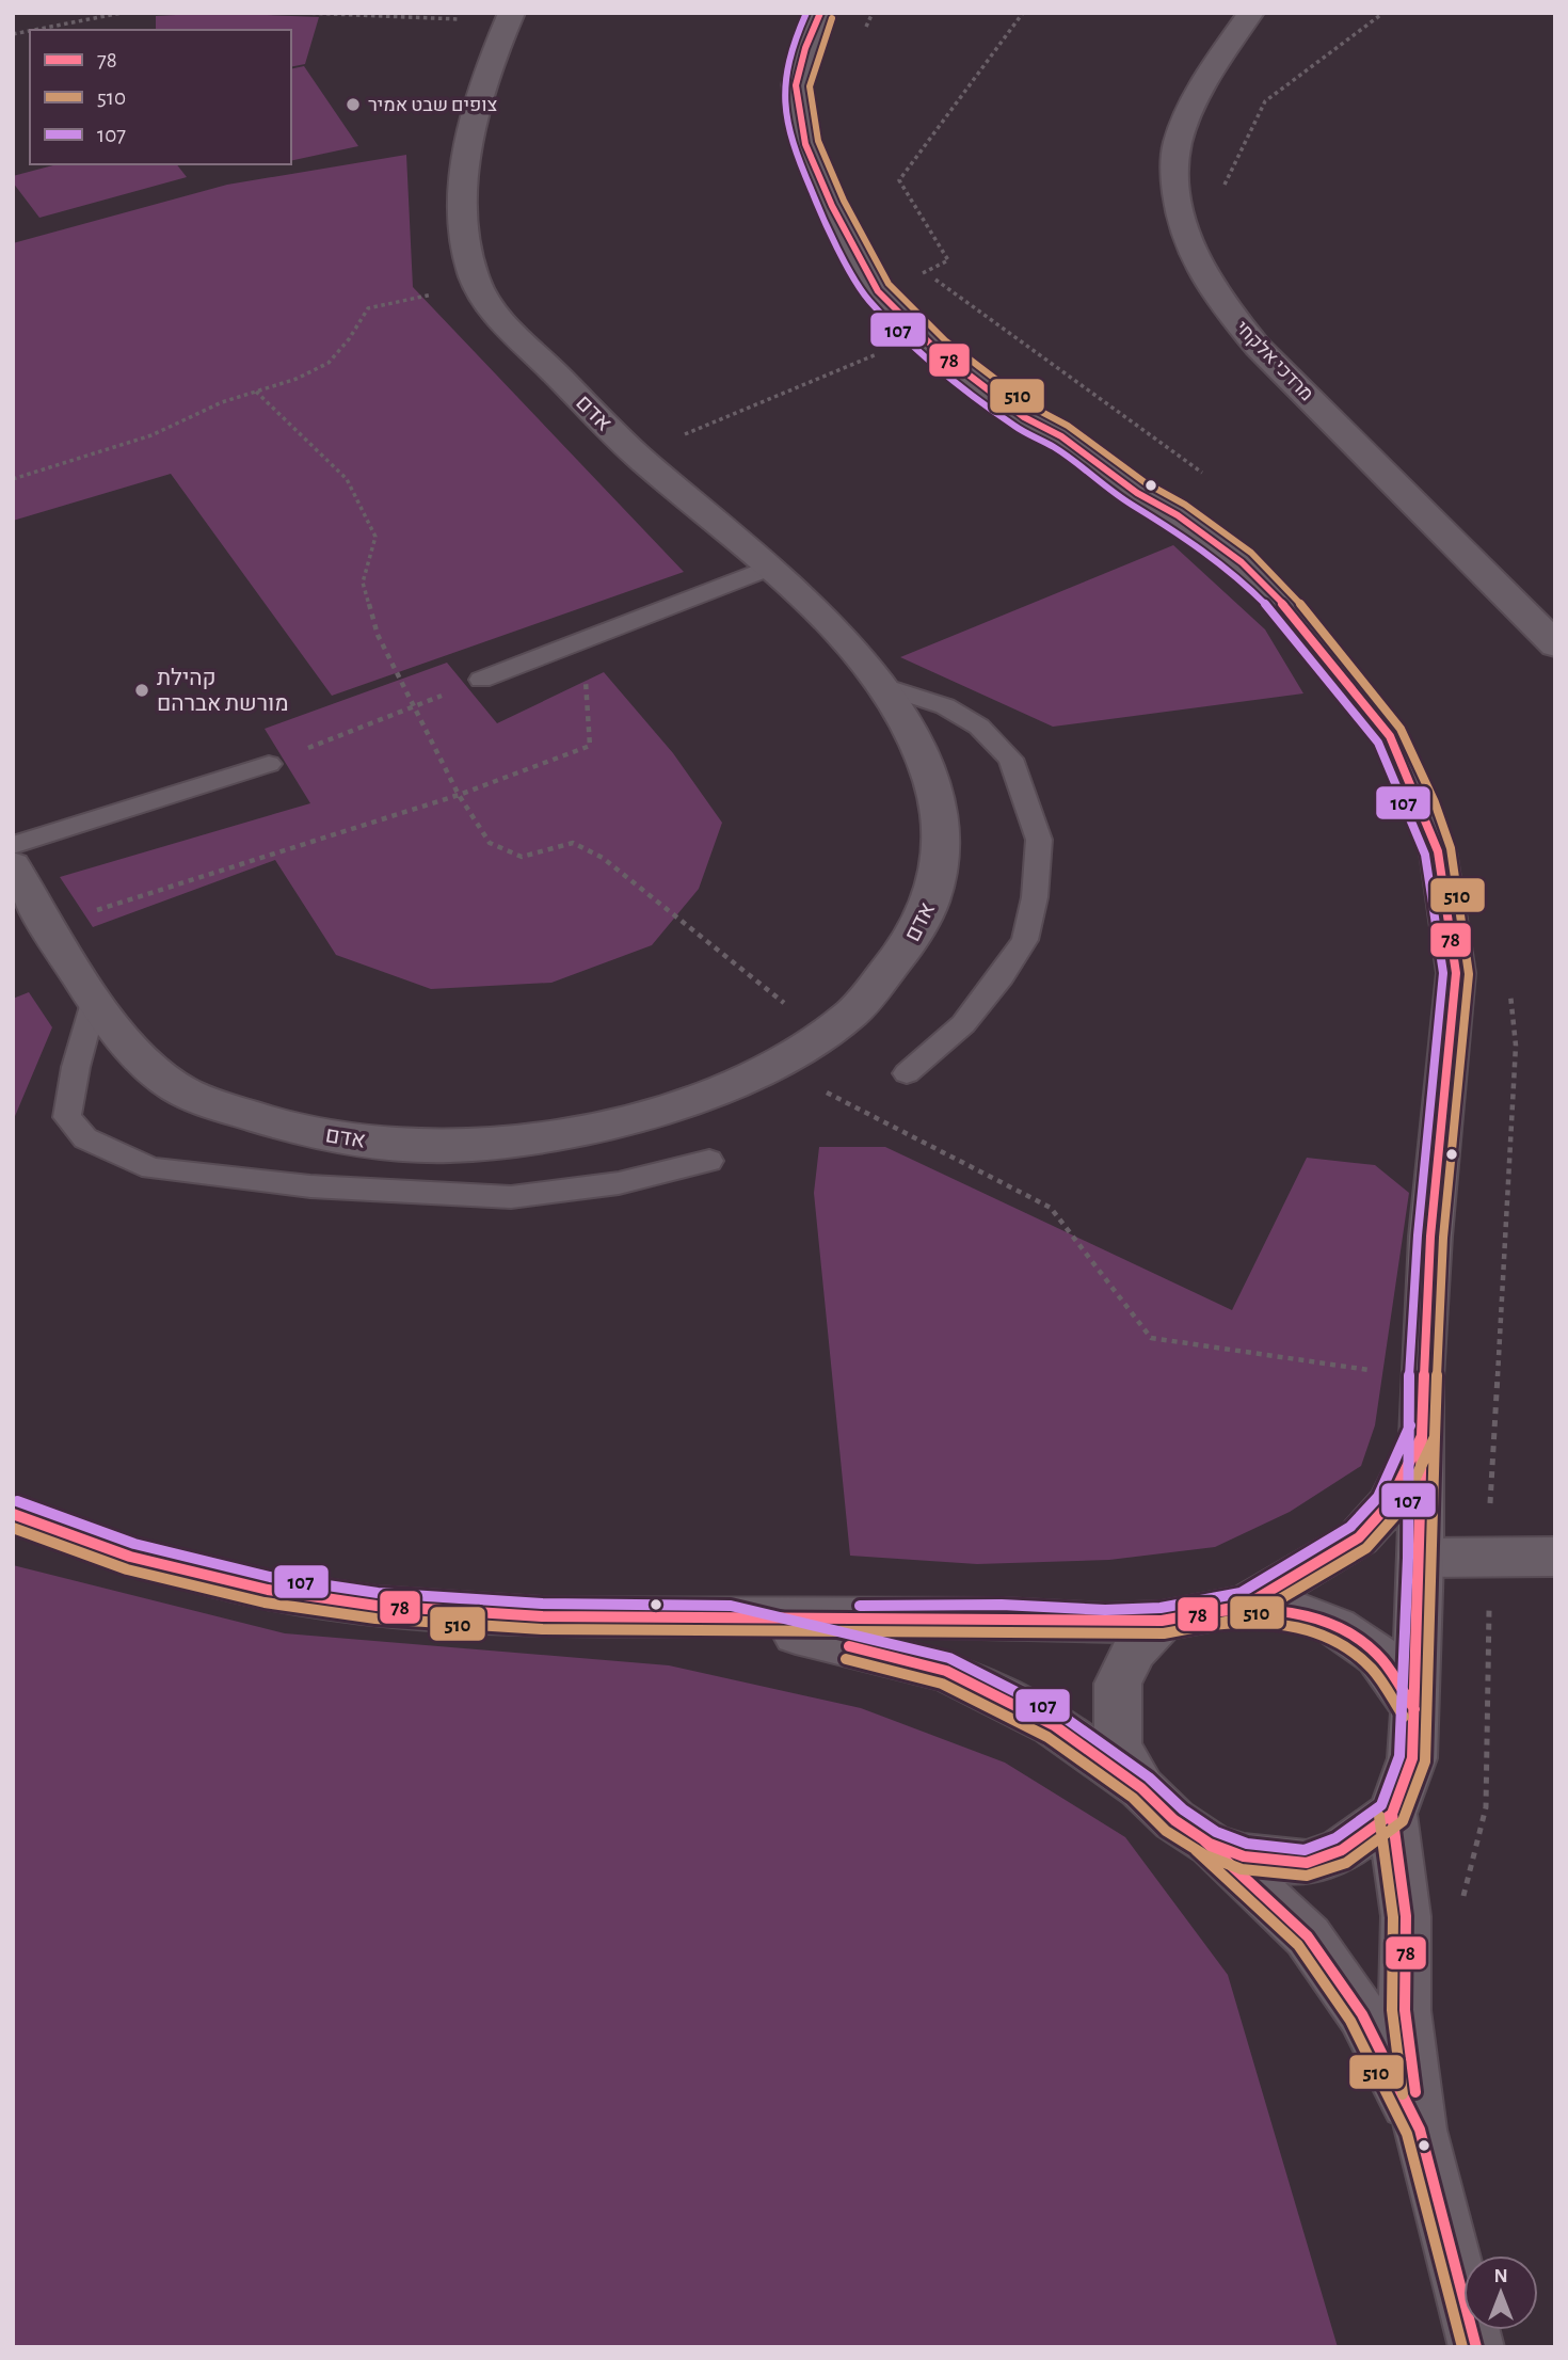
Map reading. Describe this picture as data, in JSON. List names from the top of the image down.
{
  "streets": {
    "street": ["מרדכי אלקחי", "אדם"]
  },
  "places": ["צופים שבט אמיר", "קהילת מורשת אברהם"],
  "lines": ["transit line 78", "transit line 107", "transit line 510"],
  "legend": ["78", "510", "107"],
  "north": "top"
}
